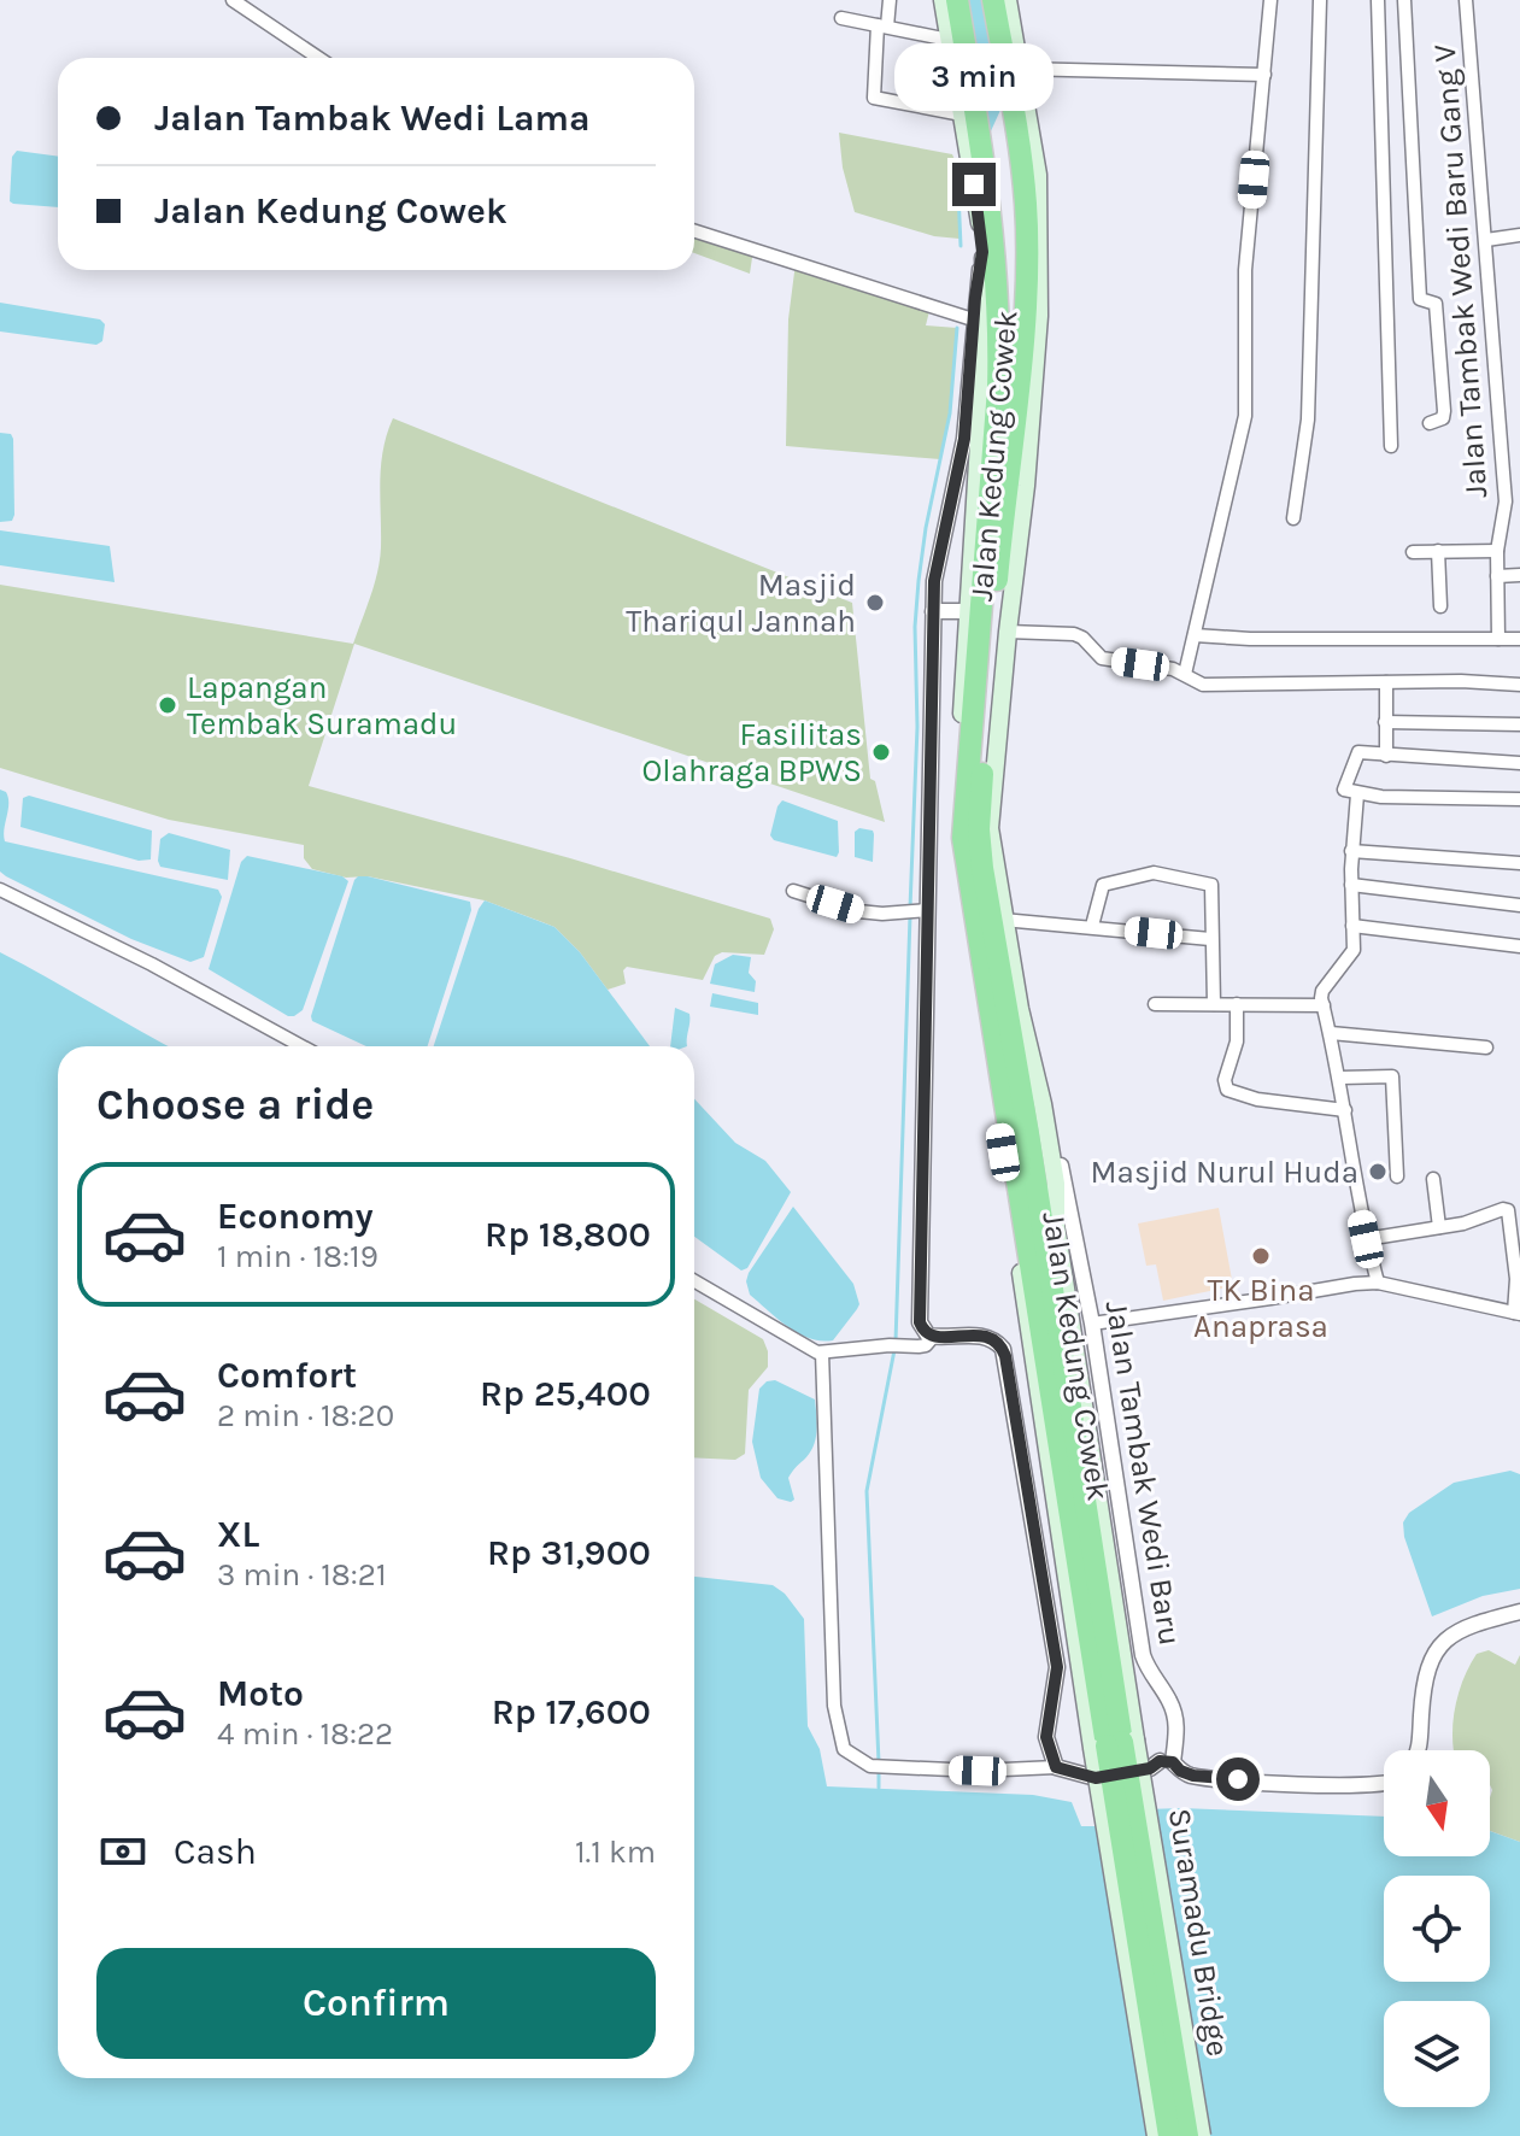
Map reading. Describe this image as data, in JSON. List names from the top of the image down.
{
  "streets": {
    "highway": ["Jalan Kedung Cowek", "Suramadu Bridge"],
    "main road": ["Jalan Tambak Wedi Baru"],
    "street": ["Jalan Tambak Wedi Baru Gang V"]
  },
  "crossings": [
    ["Jalan Kedung Cowek", "Jalan Tambak Wedi Baru"],
    ["Jalan Kedung Cowek", "Suramadu Bridge"]
  ],
  "places": [
    "Masjid Thariqul Jannah",
    "Lapangan Tembak Suramadu",
    "Fasilitas Olahraga BPWS",
    "Masjid Nurul Huda",
    "TK Bina Anaprasa"
  ],
  "north": "bottom",
  "page": {
    "bubble": "3 min",
    "banner": ["Jalan Tambak Wedi Lama", "Jalan Kedung Cowek"],
    "heading": "Choose a ride",
    "list": [
      {
        "name": "Economy",
        "note": "1 min · 18:19",
        "value": "Rp 18,800"
      },
      {
        "name": "Comfort",
        "note": "2 min · 18:20",
        "value": "Rp 25,400"
      },
      {
        "name": "XL",
        "note": "3 min · 18:21",
        "value": "Rp 31,900"
      },
      {
        "name": "Moto",
        "note": "4 min · 18:22",
        "value": "Rp 17,600"
      }
    ],
    "pay": ["Cash", "1.1 km"],
    "buttons": "Confirm"
  }
}
